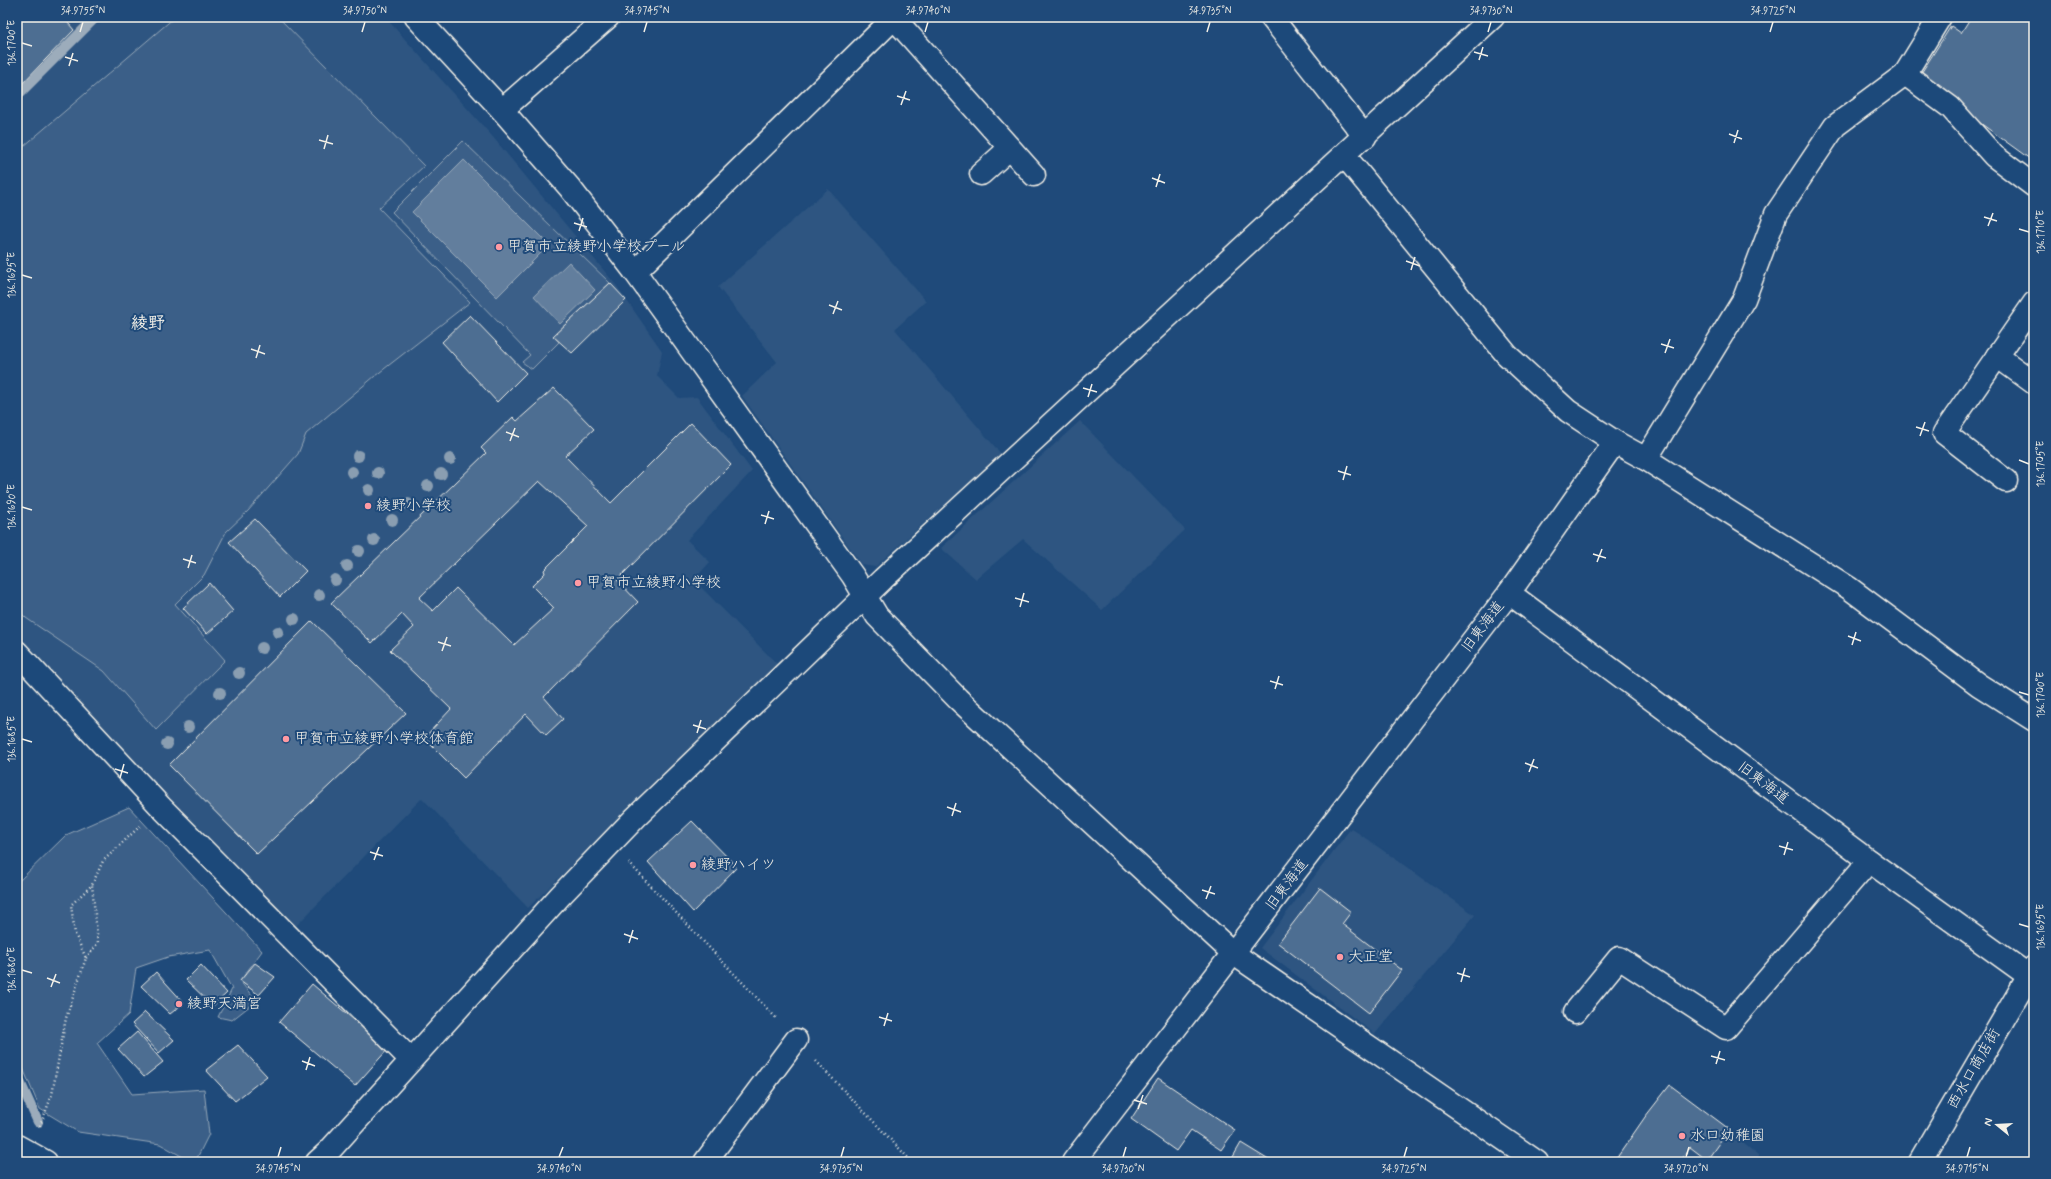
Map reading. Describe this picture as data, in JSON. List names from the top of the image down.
{
  "streets": {
    "street": ["旧東海道", "西水口商店街"]
  },
  "crossings": [
    ["旧東海道", "西水口商店街"]
  ],
  "districts": ["綾野"],
  "places": [
    "甲賀市立綾野小学校プール",
    "綾野小学校",
    "甲賀市立綾野小学校",
    "甲賀市立綾野小学校体育館",
    "綾野ハイツ",
    "大正堂",
    "綾野天満宮",
    "水口幼稚園"
  ],
  "north": "left",
  "coordinates": [
    "34.9755°N",
    "34.9750°N",
    "34.9745°N",
    "34.9740°N",
    "34.9735°N",
    "34.9730°N",
    "34.9725°N",
    "136.1700°E",
    "136.1710°E",
    "136.1695°E",
    "136.1705°E",
    "136.1690°E",
    "136.1685°E",
    "136.1680°E",
    "34.9720°N",
    "34.9715°N"
  ]
}
